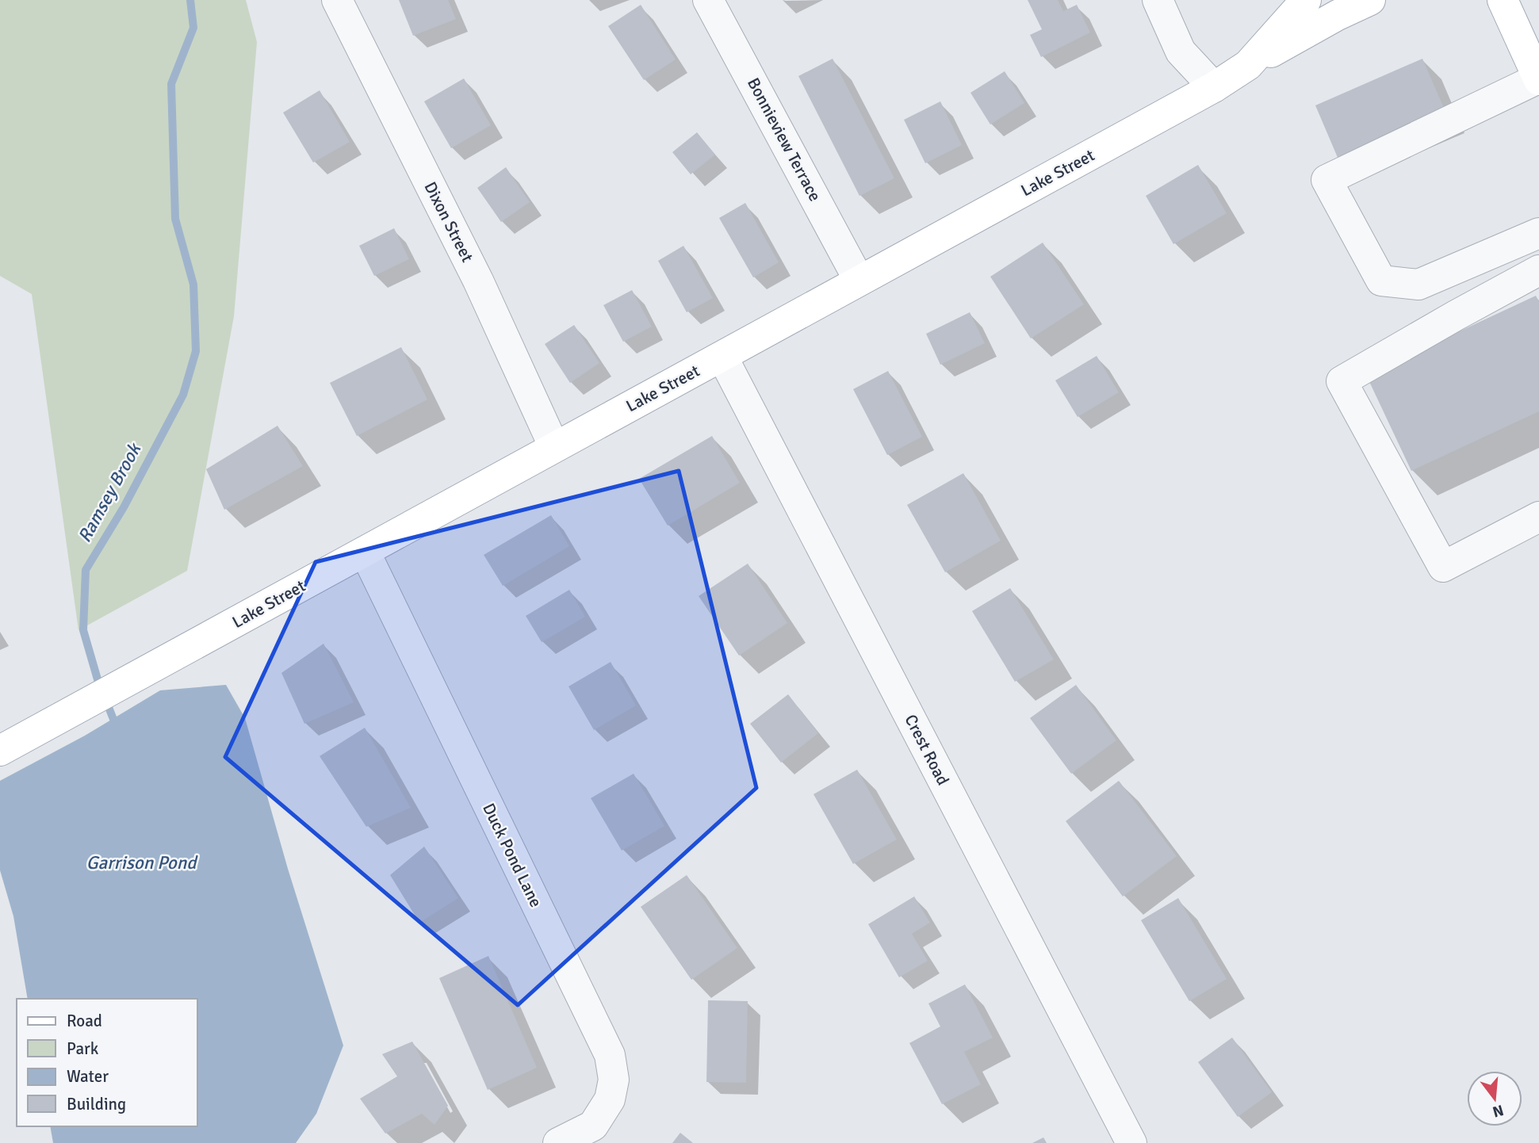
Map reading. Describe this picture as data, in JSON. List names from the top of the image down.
{
  "streets": {
    "main road": ["Lake Street"],
    "street": [
      "Bonnieview Terrace",
      "Dixon Street",
      "Crest Road",
      "Duck Pond Lane"
    ]
  },
  "crossings": [
    ["Bonnieview Terrace", "Lake Street"],
    ["Lake Street", "Dixon Street"],
    ["Lake Street", "Crest Road"],
    ["Lake Street", "Duck Pond Lane"]
  ],
  "water": ["Ramsey Brook", "Garrison Pond"],
  "legend": [
    "Road",
    "Park",
    "Water",
    "Building"
  ],
  "north": "bottom"
}
